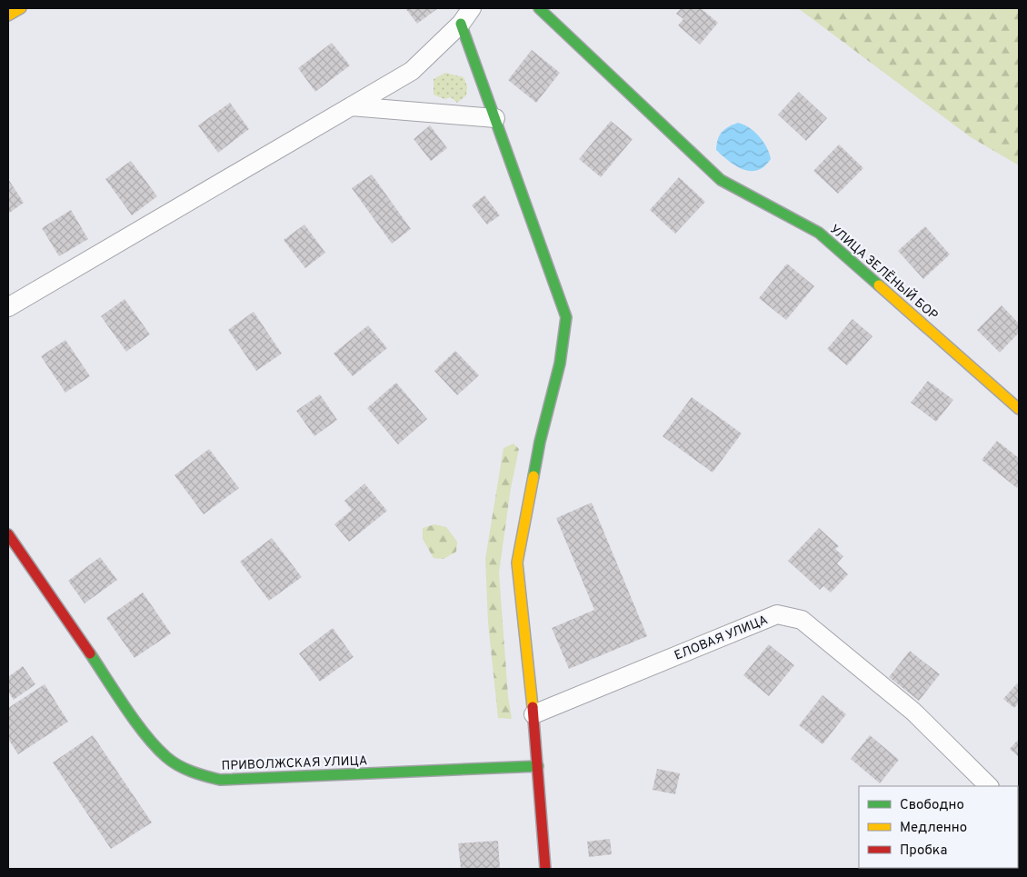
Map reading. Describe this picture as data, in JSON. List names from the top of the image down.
{
  "streets": {
    "street": ["УЛИЦА ЗЕЛЁНЫЙ БОР", "ЕЛОВАЯ УЛИЦА", "ПРИВОЛЖСКАЯ УЛИЦА"]
  },
  "legend": ["Свободно", "Медленно", "Пробка"]
}
